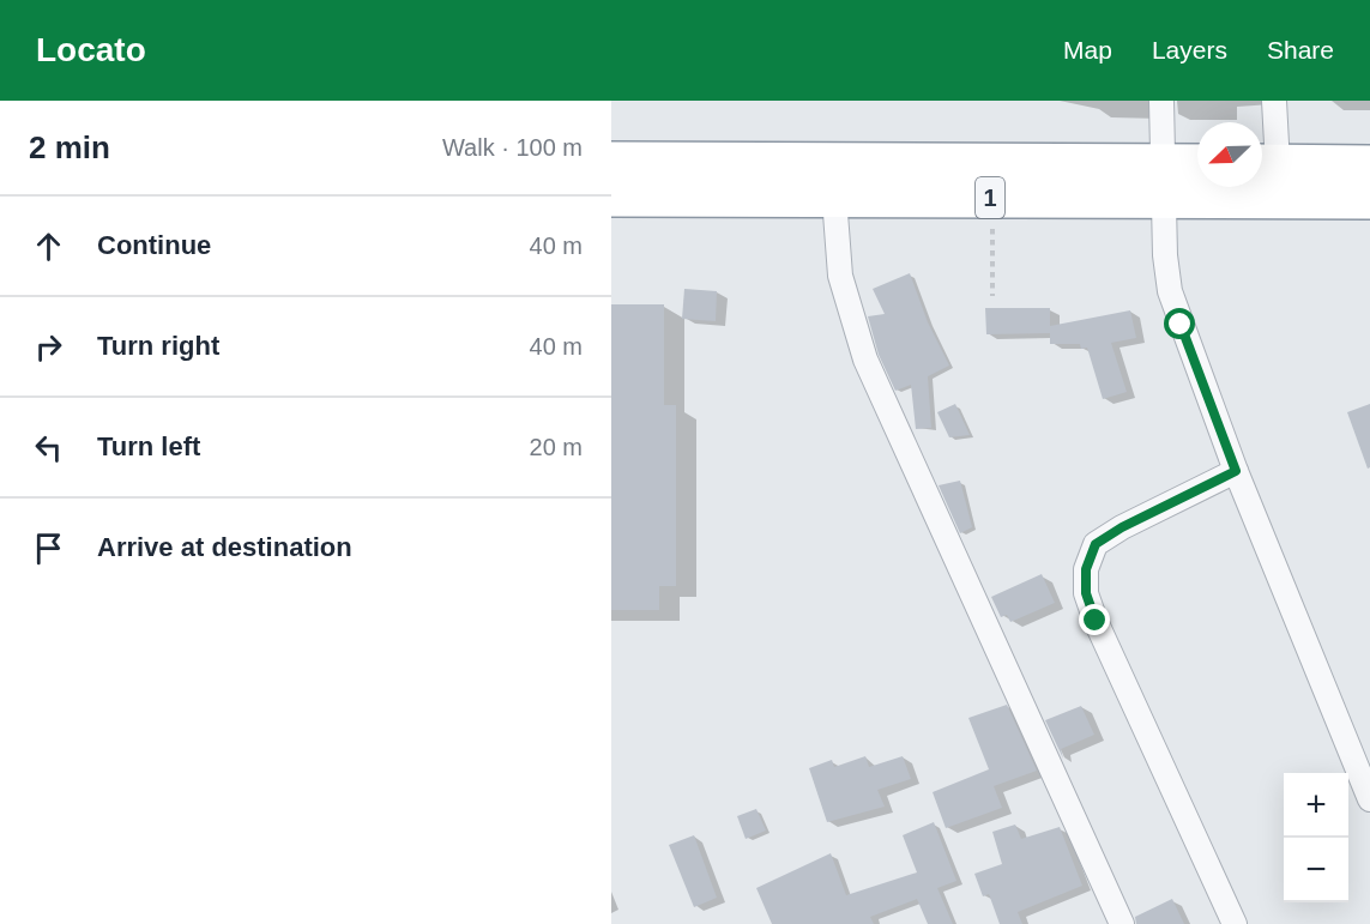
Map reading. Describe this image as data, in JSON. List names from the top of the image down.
{
  "streets": {
    "highway": ["1"]
  },
  "north": "bottom left",
  "page": {
    "header": "Locato",
    "nav": ["Map", "Layers", "Share"],
    "heading": ["2 min", "Walk · 100 m"],
    "list": [
      ["Continue", "40 m"],
      ["Turn right", "40 m"],
      ["Turn left", "20 m"],
      "Arrive at destination"
    ],
    "map_buttons": ["+", "−"]
  }
}
